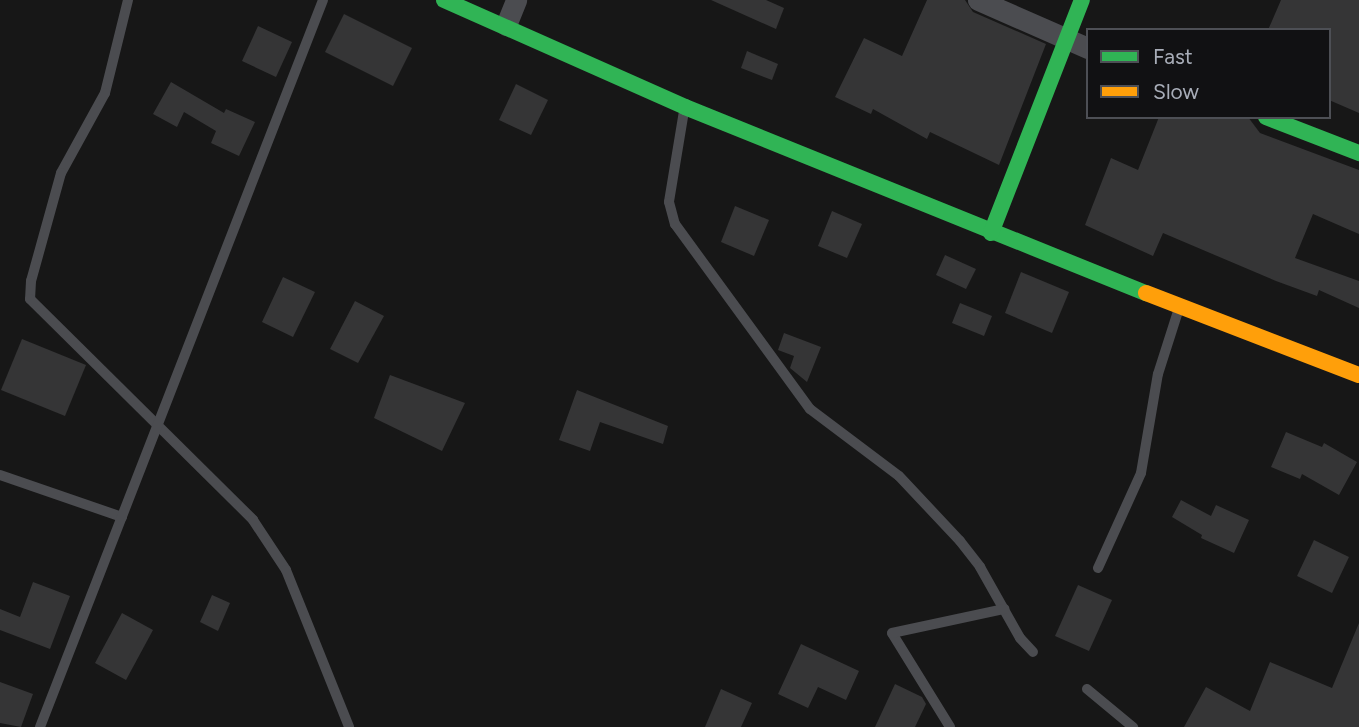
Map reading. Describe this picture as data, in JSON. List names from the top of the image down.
{
  "legend": ["Fast", "Slow"]
}
